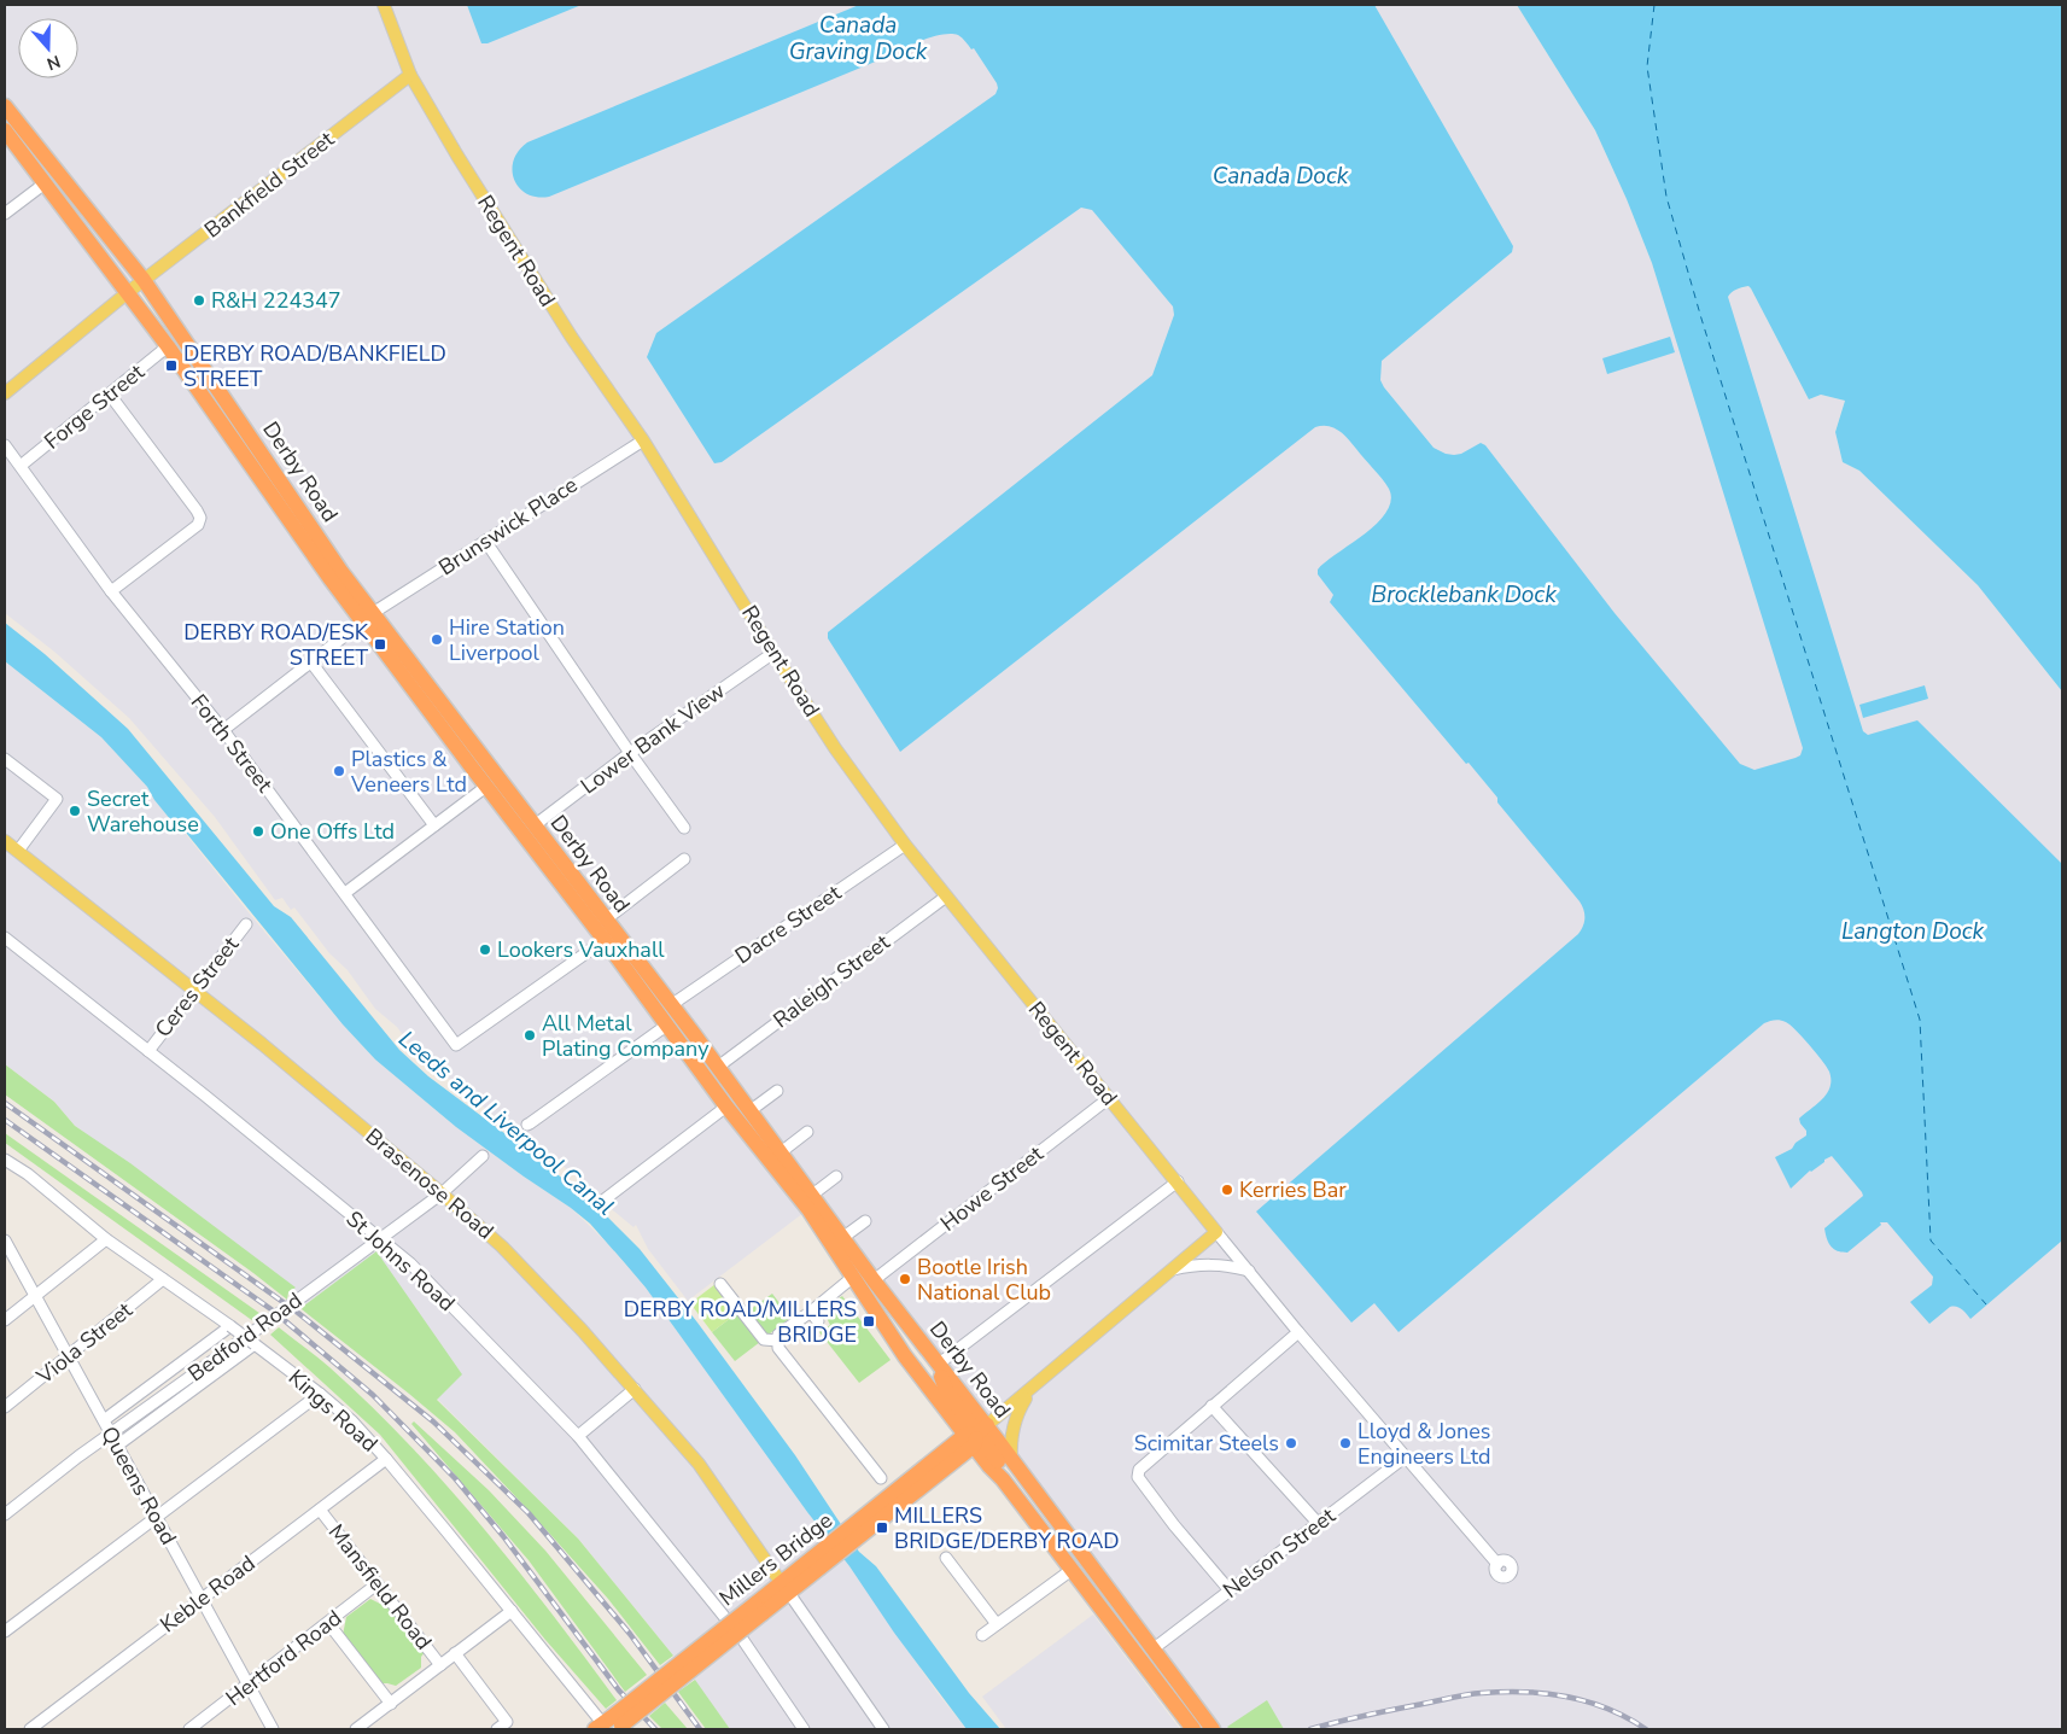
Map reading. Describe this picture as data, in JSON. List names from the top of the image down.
{
  "streets": {
    "highway": ["Derby Road", "Millers Bridge"],
    "main road": ["Bankfield Street", "Regent Road", "Brasenose Road"],
    "street": [
      "Forge Street",
      "Brunswick Place",
      "Lower Bank View",
      "Forth Street",
      "Dacre Street",
      "Raleigh Street",
      "Ceres Street",
      "Howe Street",
      "St Johns Road",
      "Bedford Road",
      "Viola Street",
      "Kings Road",
      "Queens Road",
      "Nelson Street",
      "Mansfield Road",
      "Keble Road",
      "Hertford Road"
    ]
  },
  "crossings": [
    ["Bankfield Street", "Regent Road"],
    ["Bankfield Street", "Derby Road"],
    ["Regent Road", "Brunswick Place"],
    ["Regent Road", "Lower Bank View"],
    ["Regent Road", "Dacre Street"],
    ["Regent Road", "Raleigh Street"],
    ["Regent Road", "Howe Street"],
    ["Regent Road", "Nelson Street"],
    ["Regent Road", "Millers Bridge"],
    ["Forge Street", "Derby Road"],
    ["Forge Street", "Forth Street"],
    ["Derby Road", "Brunswick Place"],
    ["Derby Road", "Lower Bank View"],
    ["Derby Road", "Forth Street"],
    ["Derby Road", "Dacre Street"],
    ["Derby Road", "Raleigh Street"],
    ["Derby Road", "Howe Street"],
    ["Derby Road", "Nelson Street"],
    ["Derby Road", "Millers Bridge"],
    ["Brunswick Place", "Forth Street"],
    ["Ceres Street", "Brasenose Road"],
    ["Ceres Street", "St Johns Road"],
    ["Brasenose Road", "Bedford Road"],
    ["Brasenose Road", "Millers Bridge"],
    ["St Johns Road", "Bedford Road"],
    ["Bedford Road", "Kings Road"],
    ["Bedford Road", "Queens Road"],
    ["Viola Street", "Kings Road"],
    ["Viola Street", "Queens Road"],
    ["Kings Road", "Millers Bridge"],
    ["Kings Road", "Keble Road"],
    ["Queens Road", "Keble Road"],
    ["Queens Road", "Hertford Road"],
    ["Mansfield Road", "Keble Road"],
    ["Mansfield Road", "Hertford Road"]
  ],
  "water": [
    "Canada Graving Dock",
    "Canada Dock",
    "Brocklebank Dock",
    "Langton Dock",
    "Leeds and Liverpool Canal"
  ],
  "places": {
    "other": [
      "R&H 224347",
      "Hire Station Liverpool",
      "Plastics & Veneers Ltd",
      "Secret Warehouse",
      "One Offs Ltd",
      "Lookers Vauxhall",
      "All Metal Plating Company",
      "Kerries Bar",
      "Bootle Irish National Club",
      "Scimitar Steels",
      "Lloyd & Jones Engineers Ltd"
    ],
    "transit": [
      "DERBY ROAD/BANKFIELD STREET",
      "DERBY ROAD/ESK STREET",
      "DERBY ROAD/MILLERS BRIDGE",
      "MILLERS BRIDGE/DERBY ROAD"
    ]
  },
  "north": "bottom"
}
